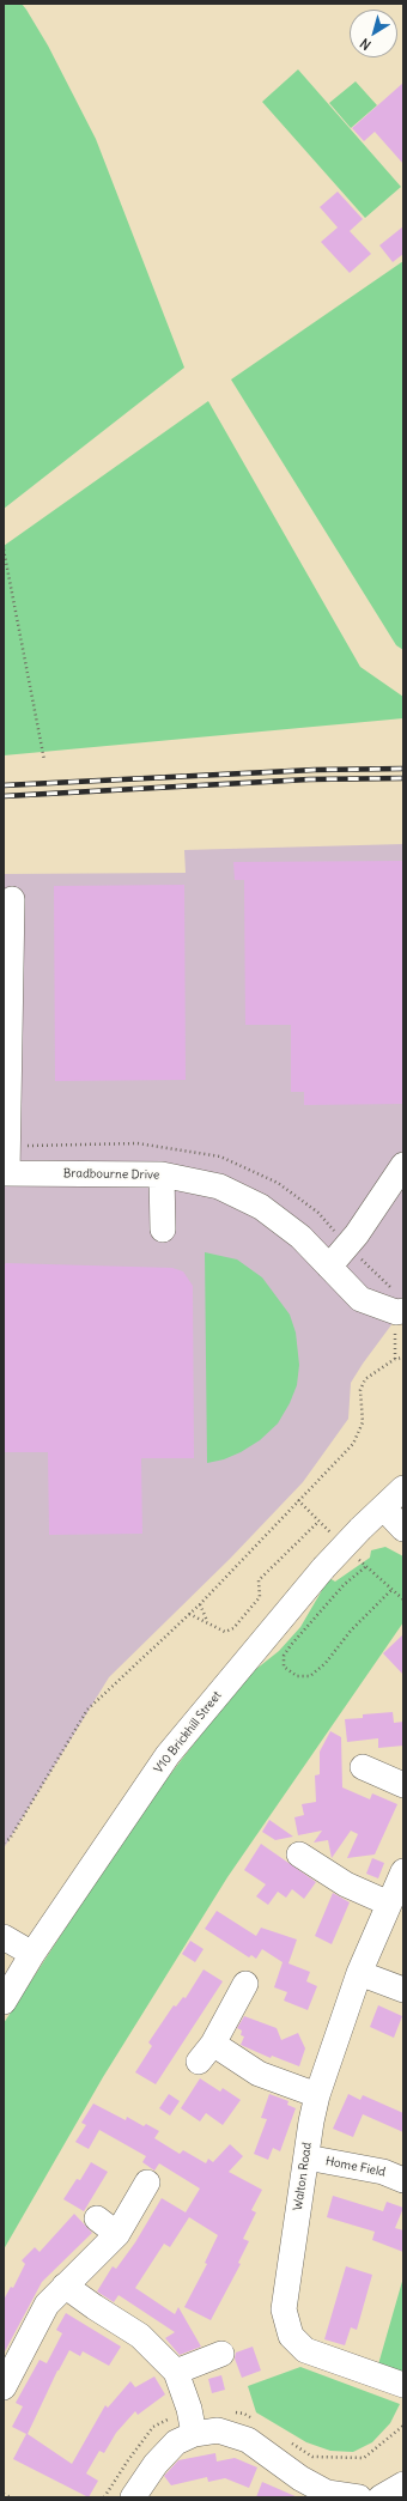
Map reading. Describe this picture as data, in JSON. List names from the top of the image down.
{
  "streets": {
    "street": [
      "Bradbourne Drive",
      "V10 Brickhill Street",
      "Home Field",
      "Walton Road"
    ]
  },
  "crossings": [
    ["Home Field", "Walton Road"]
  ],
  "north": "bottom left"
}
